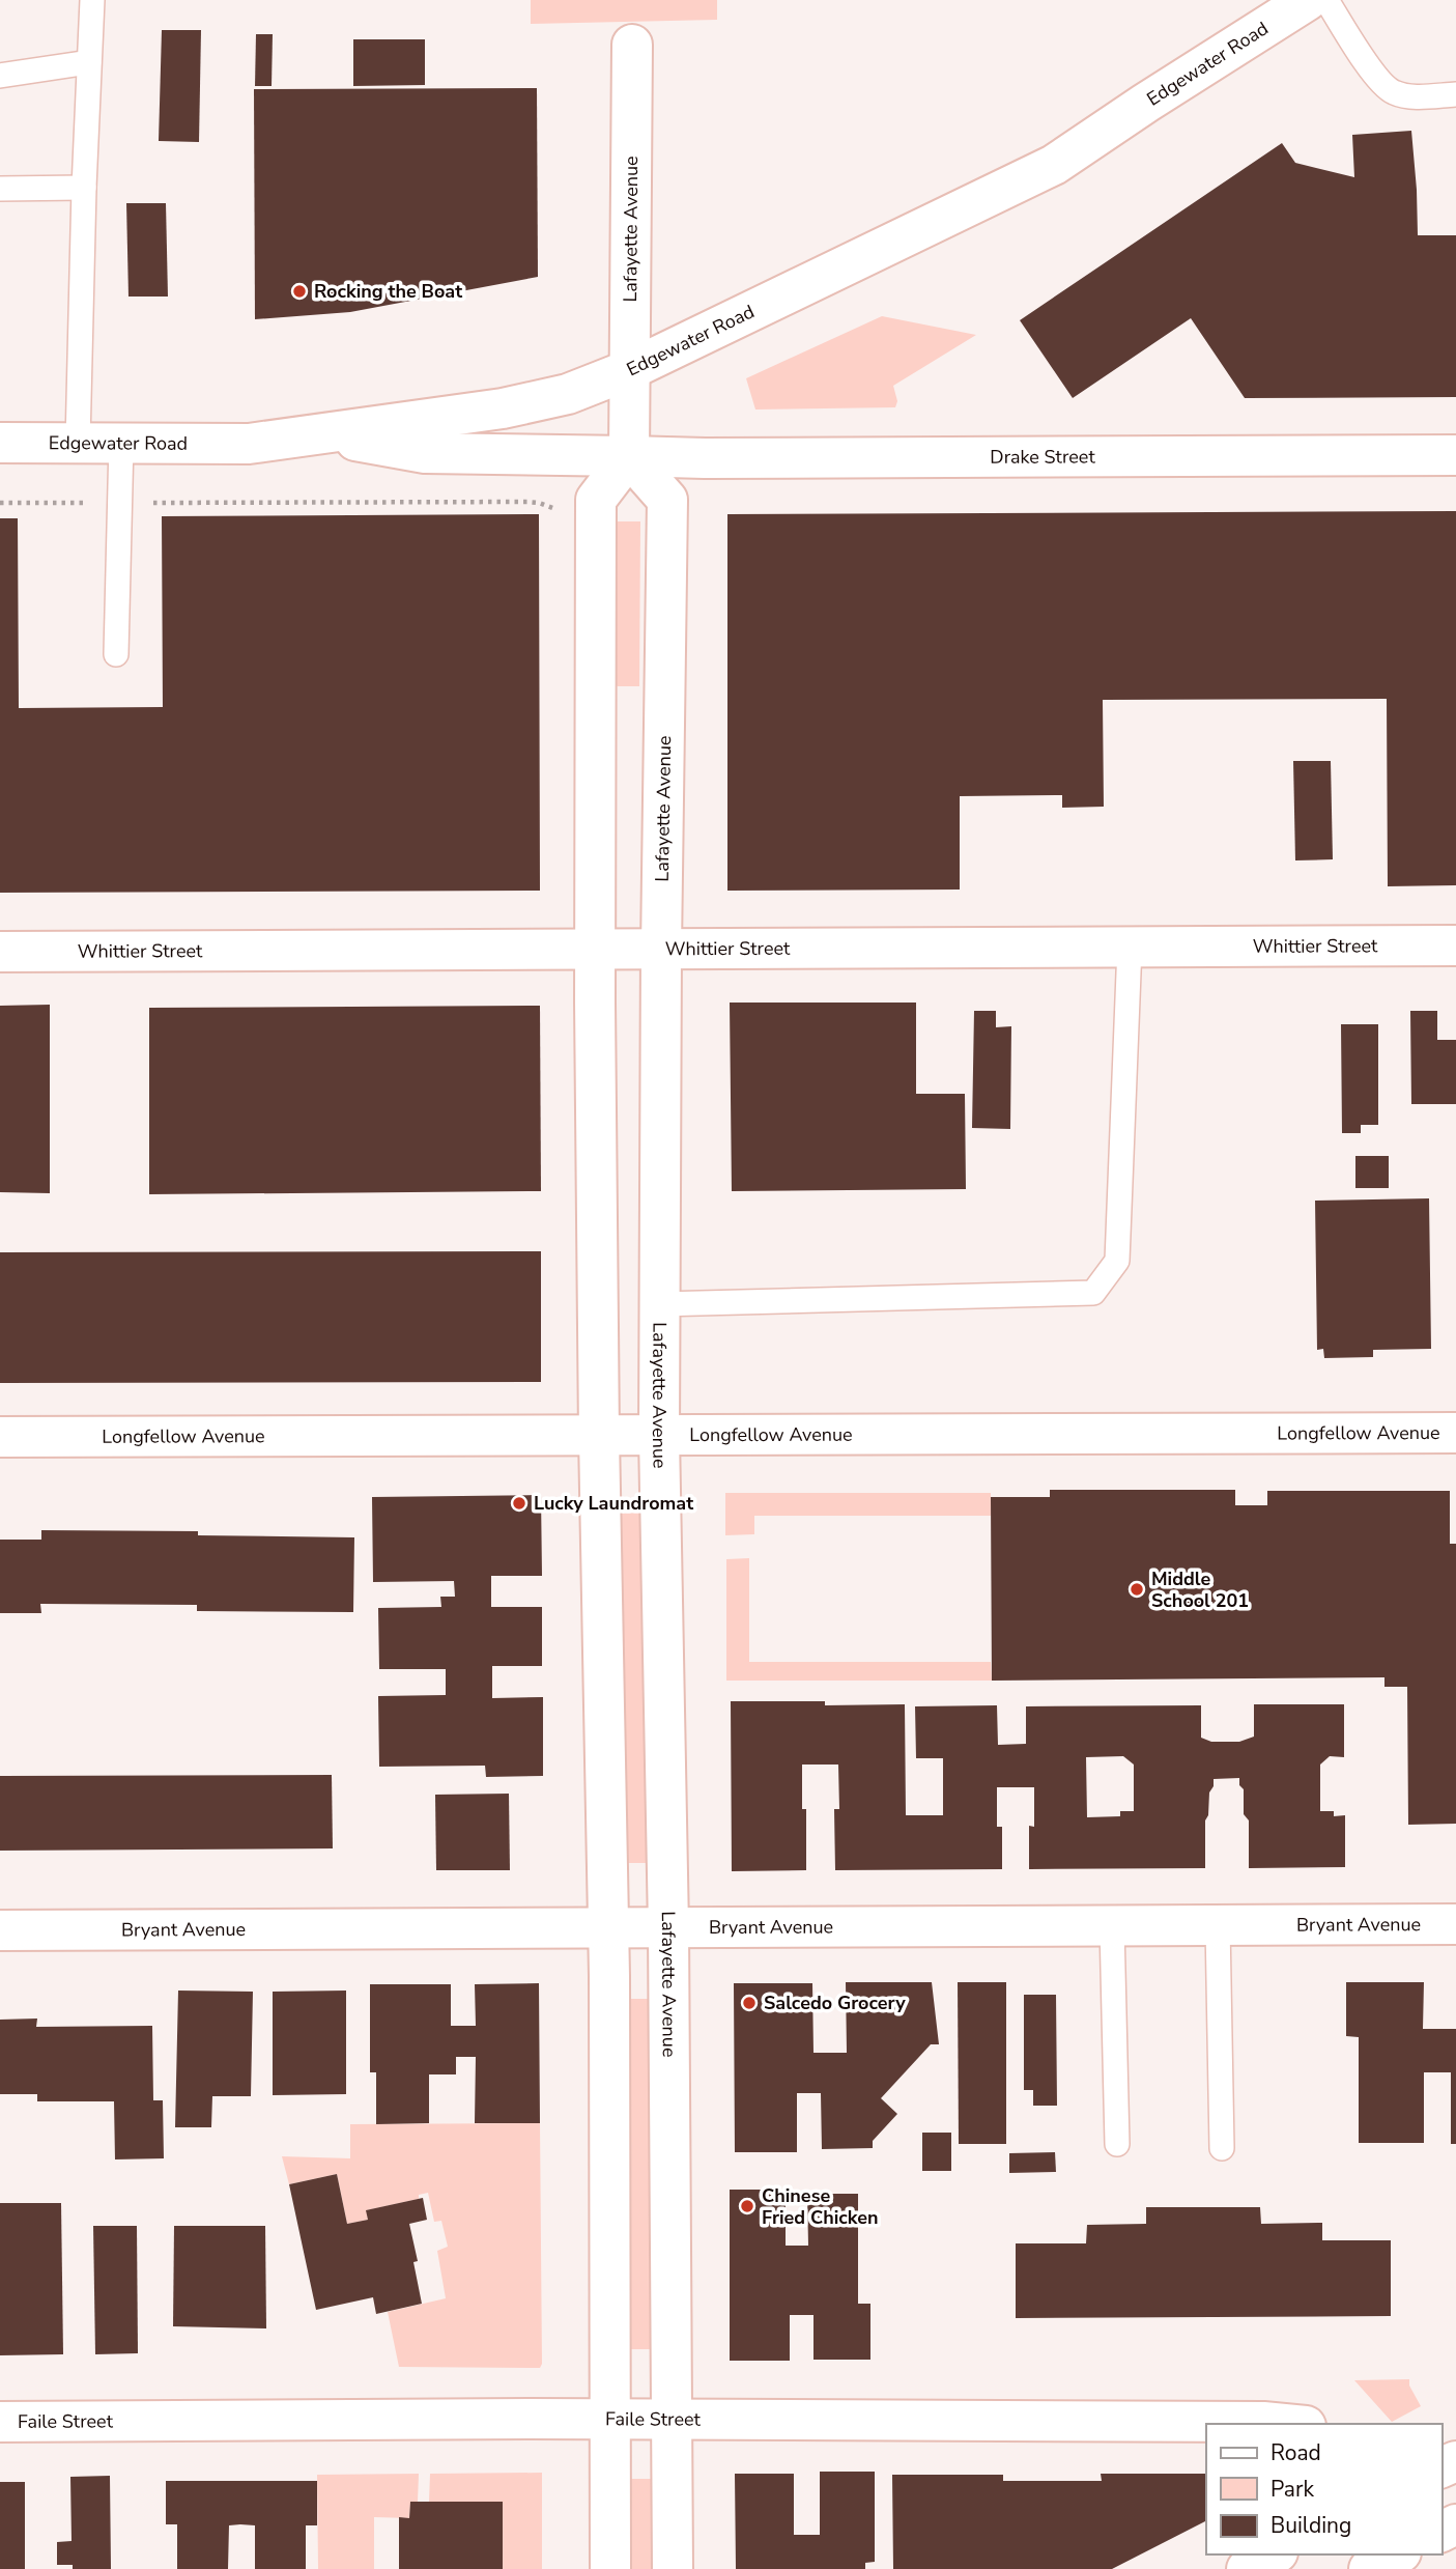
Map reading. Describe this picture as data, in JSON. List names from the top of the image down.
{
  "streets": {
    "street": [
      "Edgewater Road",
      "Lafayette Avenue",
      "Drake Street",
      "Whittier Street",
      "Longfellow Avenue",
      "Bryant Avenue",
      "Faile Street"
    ]
  },
  "crossings": [
    ["Edgewater Road", "Lafayette Avenue"],
    ["Edgewater Road", "Drake Street"],
    ["Lafayette Avenue", "Drake Street"],
    ["Lafayette Avenue", "Whittier Street"],
    ["Lafayette Avenue", "Longfellow Avenue"],
    ["Lafayette Avenue", "Bryant Avenue"],
    ["Lafayette Avenue", "Faile Street"]
  ],
  "places": [
    "Rocking the Boat",
    "Lucky Laundromat",
    "Middle School 201",
    "Salcedo Grocery",
    "Chinese Fried Chicken"
  ],
  "legend": ["Road", "Park", "Building"]
}
